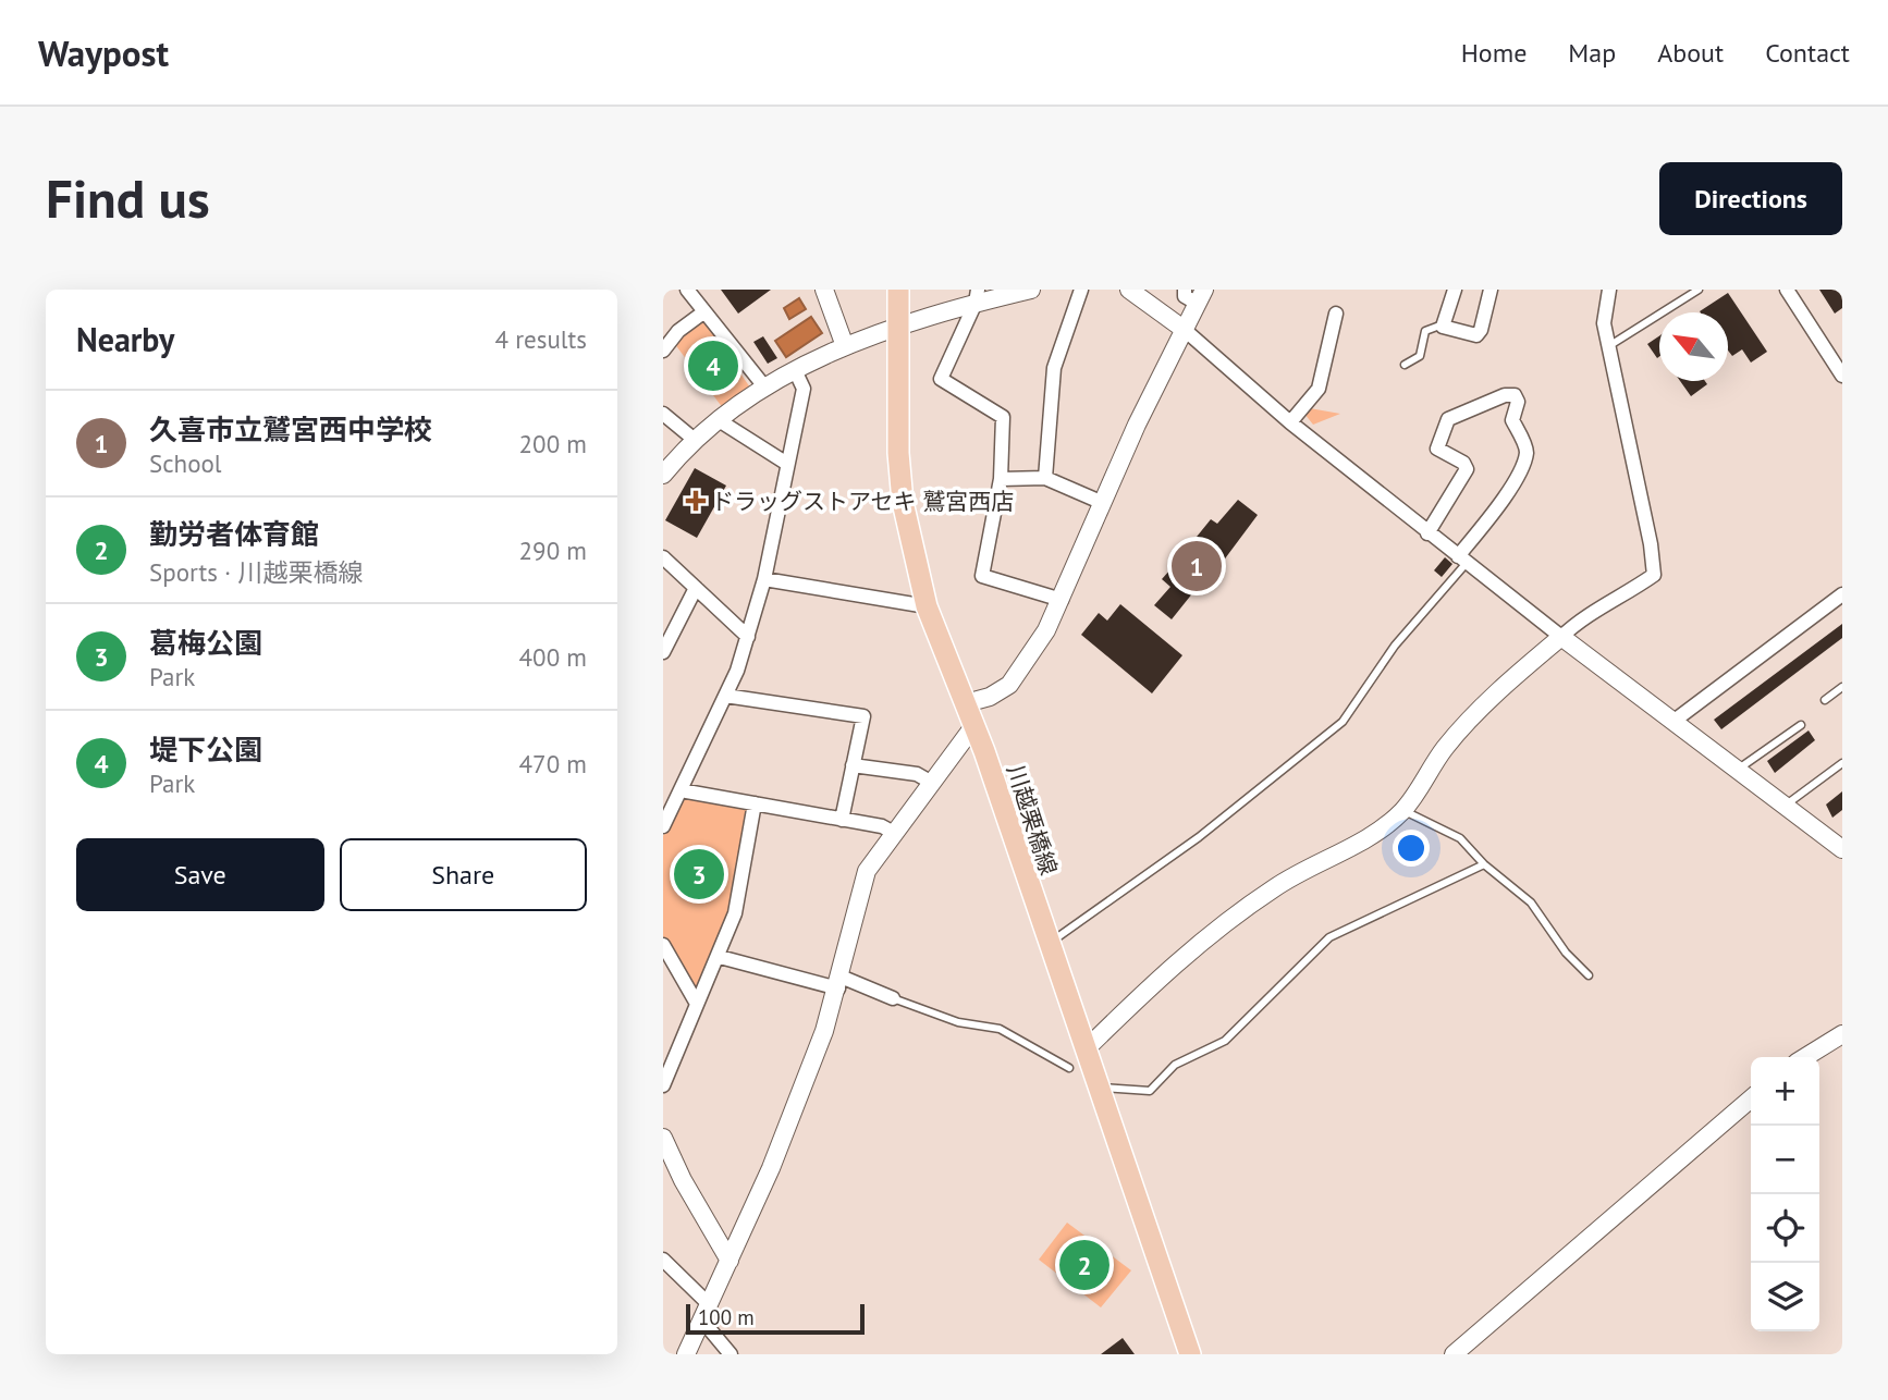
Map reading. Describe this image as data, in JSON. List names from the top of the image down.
{
  "streets": {
    "main road": ["川越栗橋線"]
  },
  "places": {
    "health": ["ドラッグストアセキ 鷲宮西店"]
  },
  "scale_bar": "100 m",
  "north": "top left",
  "page": {
    "header": "Waypost",
    "nav": [
      "Home",
      "Map",
      "About",
      "Contact"
    ],
    "buttons": [
      "Directions",
      ["Save", "Share"]
    ],
    "title": "Find us",
    "heading": ["Nearby", "4 results"],
    "pins": [
      "4",
      "1",
      "3",
      "2"
    ],
    "list": [
      {
        "mark": "1",
        "name": "久喜市立鷲宮西中学校",
        "note": "School",
        "value": "200 m"
      },
      {
        "mark": "2",
        "name": "勤労者体育館",
        "note": "Sports · 川越栗橋線",
        "value": "290 m"
      },
      {
        "mark": "3",
        "name": "葛梅公園",
        "note": "Park",
        "value": "400 m"
      },
      {
        "mark": "4",
        "name": "堤下公園",
        "note": "Park",
        "value": "470 m"
      }
    ],
    "map_buttons": ["+", "−"],
    "scale": "100 m"
  }
}
